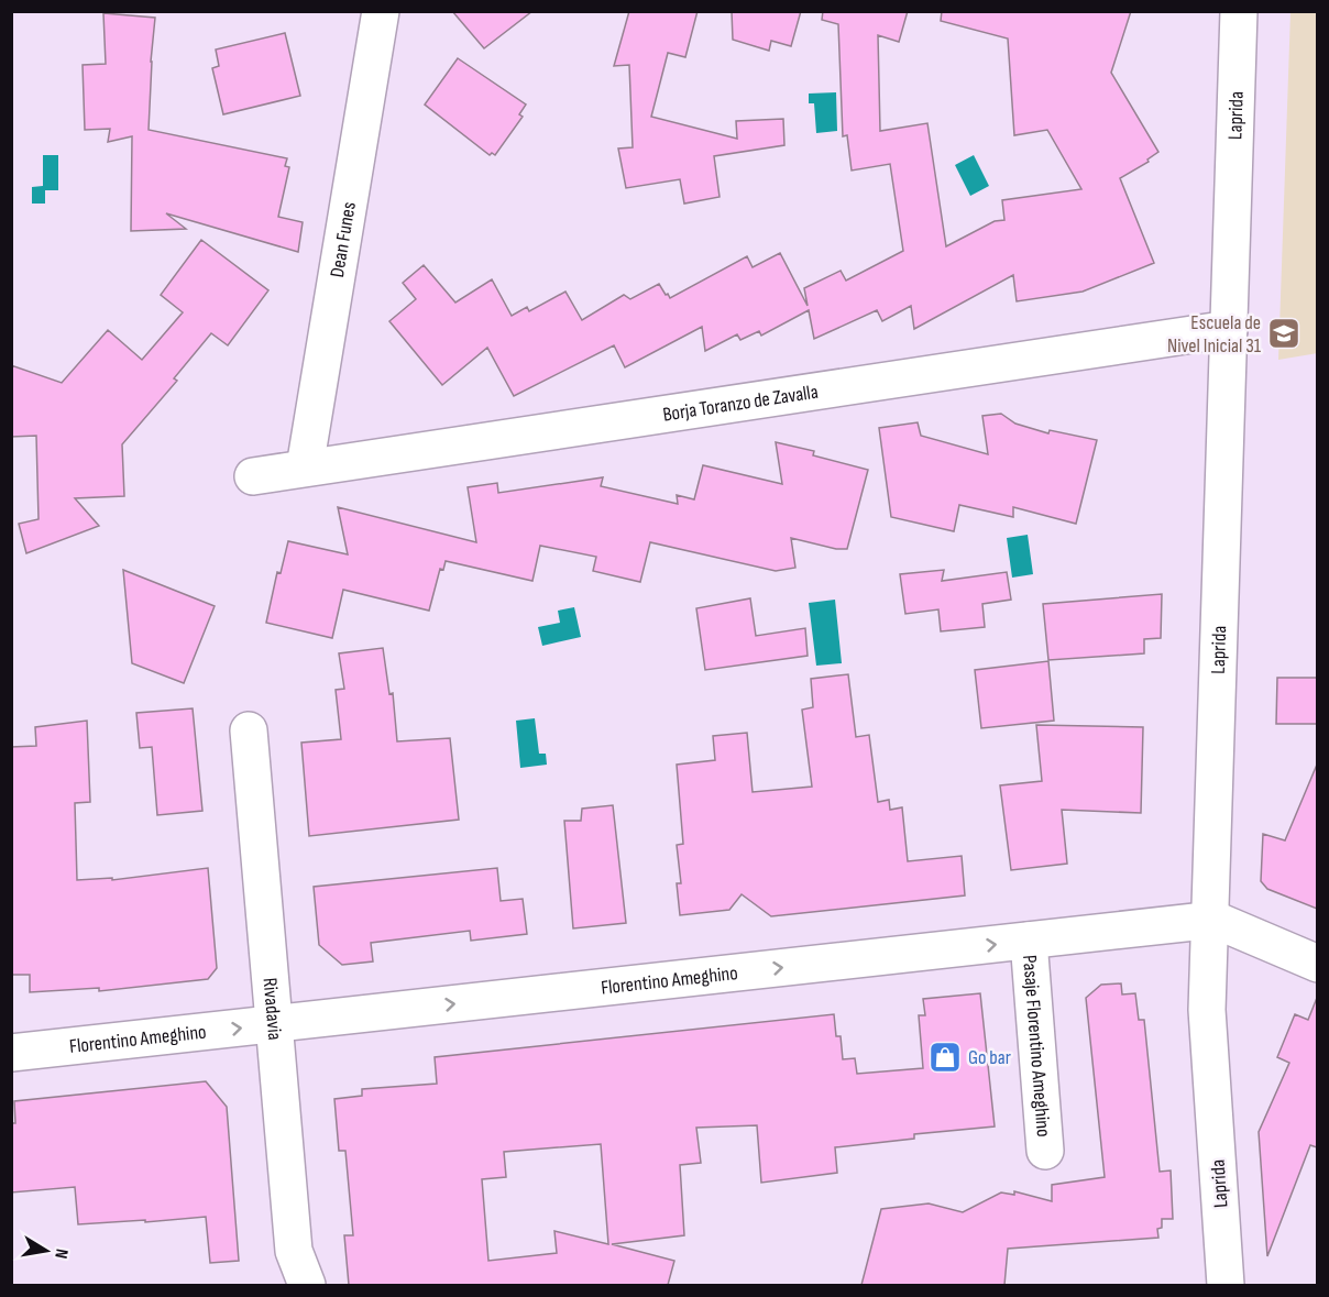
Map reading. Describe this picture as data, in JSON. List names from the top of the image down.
{
  "streets": {
    "street": [
      "Laprida",
      "Dean Funes",
      "Borja Toranzo de Zavalla",
      "Florentino Ameghino",
      "Rivadavia",
      "Pasaje Florentino Ameghino"
    ]
  },
  "crossings": [
    ["Laprida", "Borja Toranzo de Zavalla"],
    ["Laprida", "Florentino Ameghino"],
    ["Dean Funes", "Borja Toranzo de Zavalla"],
    ["Florentino Ameghino", "Rivadavia"],
    ["Florentino Ameghino", "Pasaje Florentino Ameghino"]
  ],
  "one_way": ["Florentino Ameghino"],
  "places": {
    "school or university": ["Escuela de Nivel Inicial 31"],
    "shop": ["Go bar"]
  },
  "north": "right"
}
